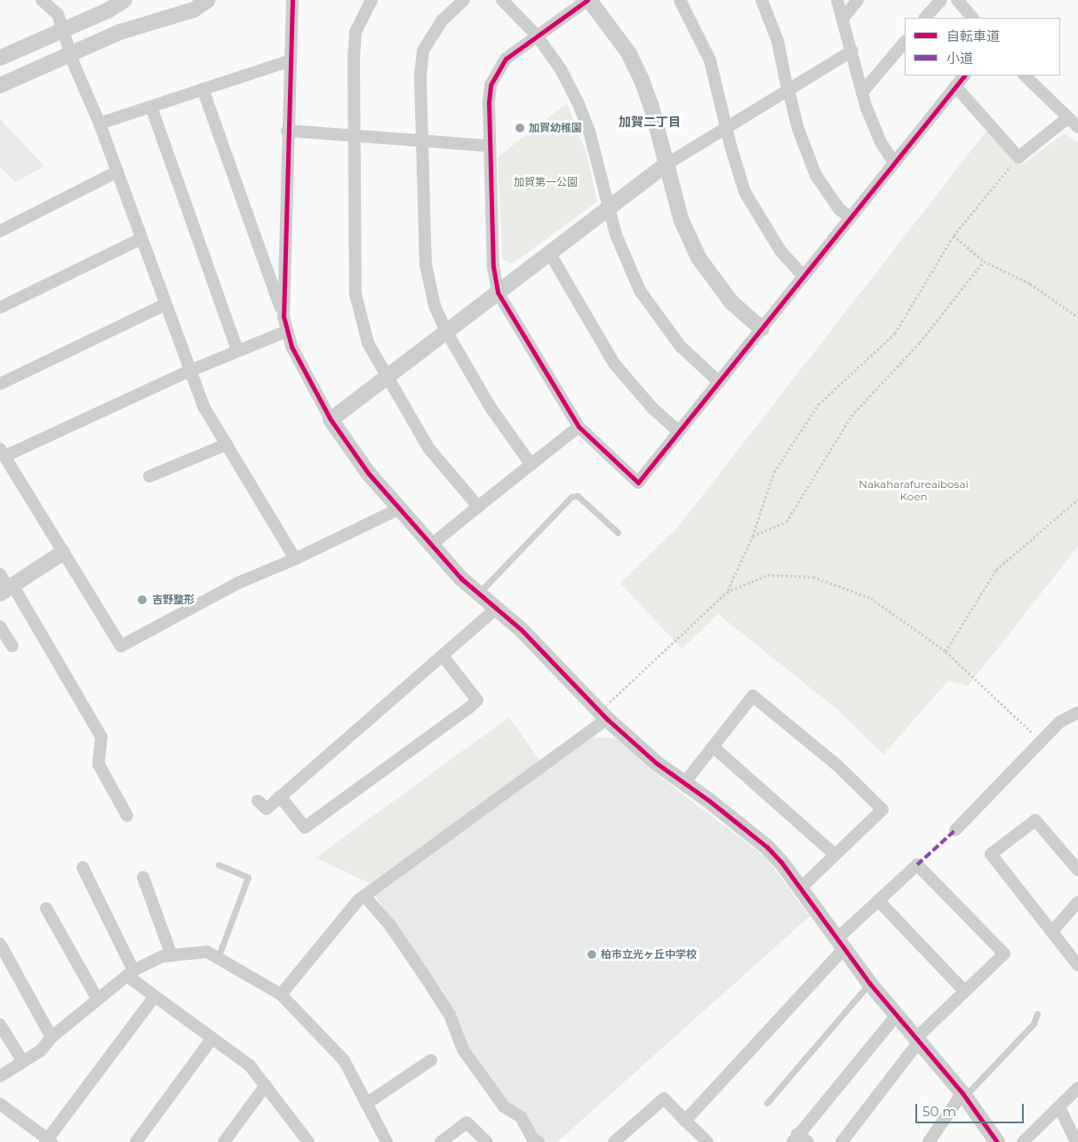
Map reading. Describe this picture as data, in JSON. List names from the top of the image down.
{
  "districts": ["加賀二丁目"],
  "parks": ["加賀第一公園", "Nakaharafureaibosai Koen"],
  "places": ["加賀幼稚園", "吉野整形", "柏市立光ヶ丘中学校"],
  "legend": ["自転車道", "小道"],
  "scale_bar": "50 m"
}
